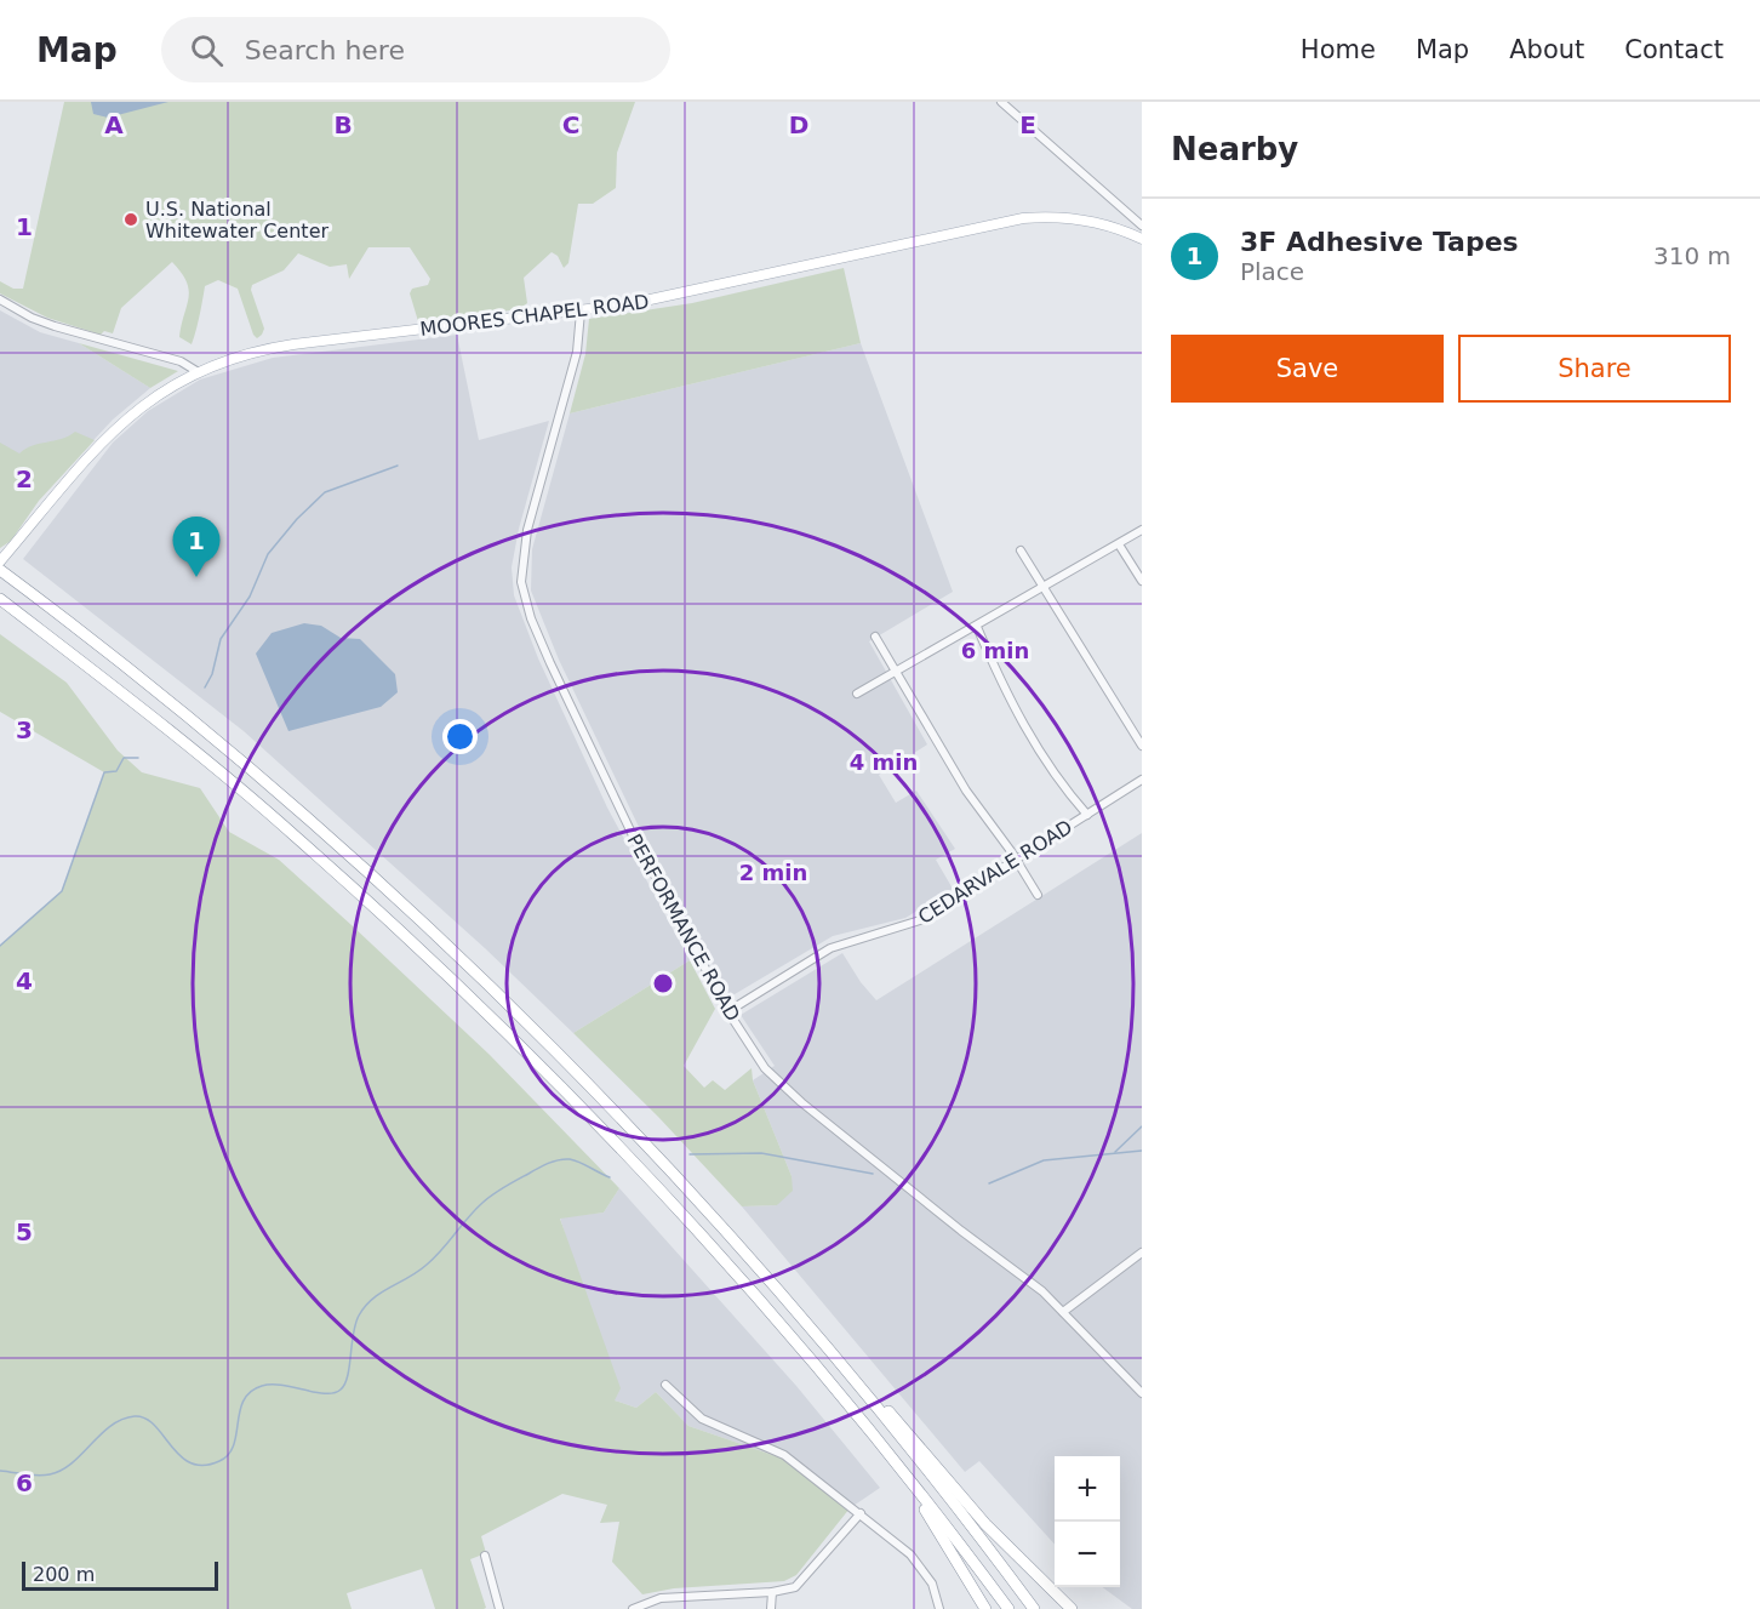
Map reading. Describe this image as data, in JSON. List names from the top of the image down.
{
  "streets": {
    "main road": ["MOORES CHAPEL ROAD"],
    "street": ["CEDARVALE ROAD", "PERFORMANCE ROAD"]
  },
  "crossings": [
    ["MOORES CHAPEL ROAD", "PERFORMANCE ROAD"],
    ["CEDARVALE ROAD", "PERFORMANCE ROAD"]
  ],
  "places": ["U.S. National Whitewater Center"],
  "scale_bar": "200 m",
  "page": {
    "header": "Map",
    "search": "Search here",
    "nav": [
      "Home",
      "Map",
      "About",
      "Contact"
    ],
    "heading": "Nearby",
    "list": [
      {
        "mark": "1",
        "name": "3F Adhesive Tapes",
        "note": "Place",
        "value": "310 m"
      }
    ],
    "buttons": ["Save", "Share"],
    "pins": "1",
    "map_buttons": ["+", "−"],
    "scale": "200 m"
  },
  "grid": {
    "columns": [
      "A",
      "B",
      "C",
      "D",
      "E"
    ],
    "rows": [
      "1",
      "2",
      "3",
      "4",
      "5",
      "6"
    ]
  },
  "rings": ["6 min", "4 min", "2 min"]
}
